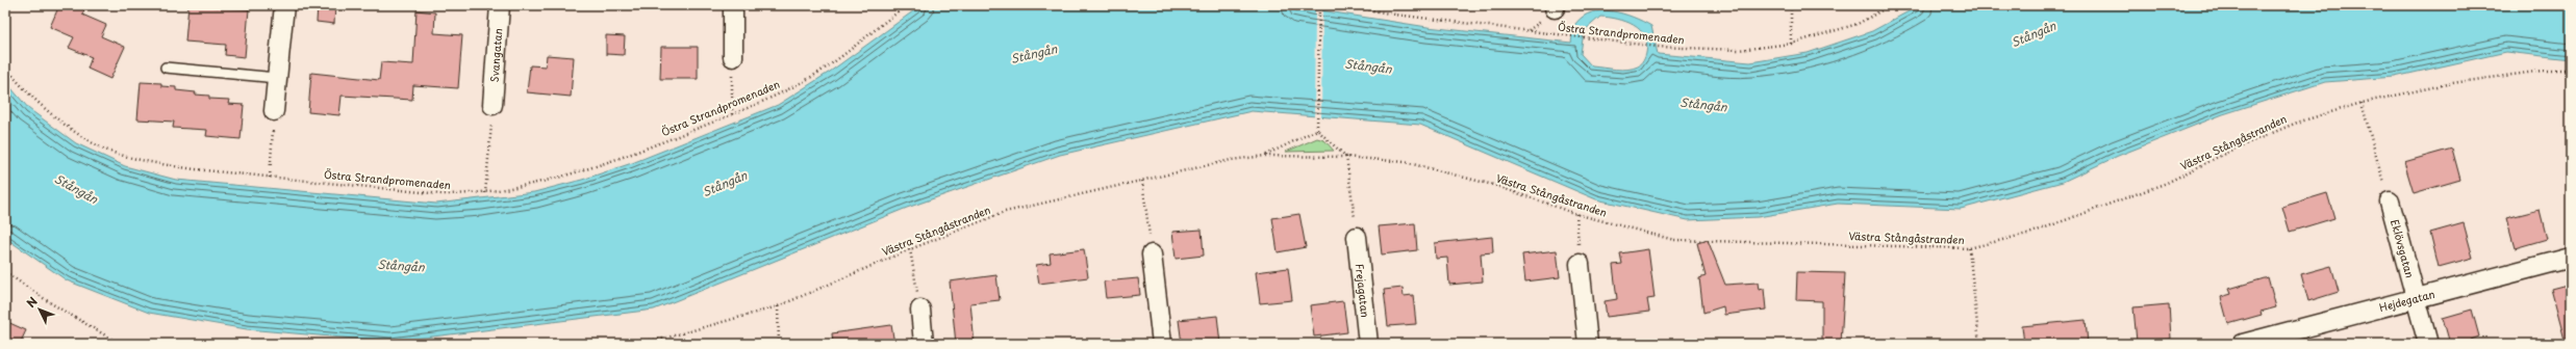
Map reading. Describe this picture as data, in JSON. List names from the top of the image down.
{
  "streets": {
    "street": [
      "Svangatan",
      "Eklövsgatan",
      "Frejagatan",
      "Hejdegatan"
    ],
    "path": ["Östra Strandpromenaden", "Västra Stångåstranden"]
  },
  "crossings": [
    ["Eklövsgatan", "Hejdegatan"]
  ],
  "water": ["Stångån"],
  "north": "top left"
}
